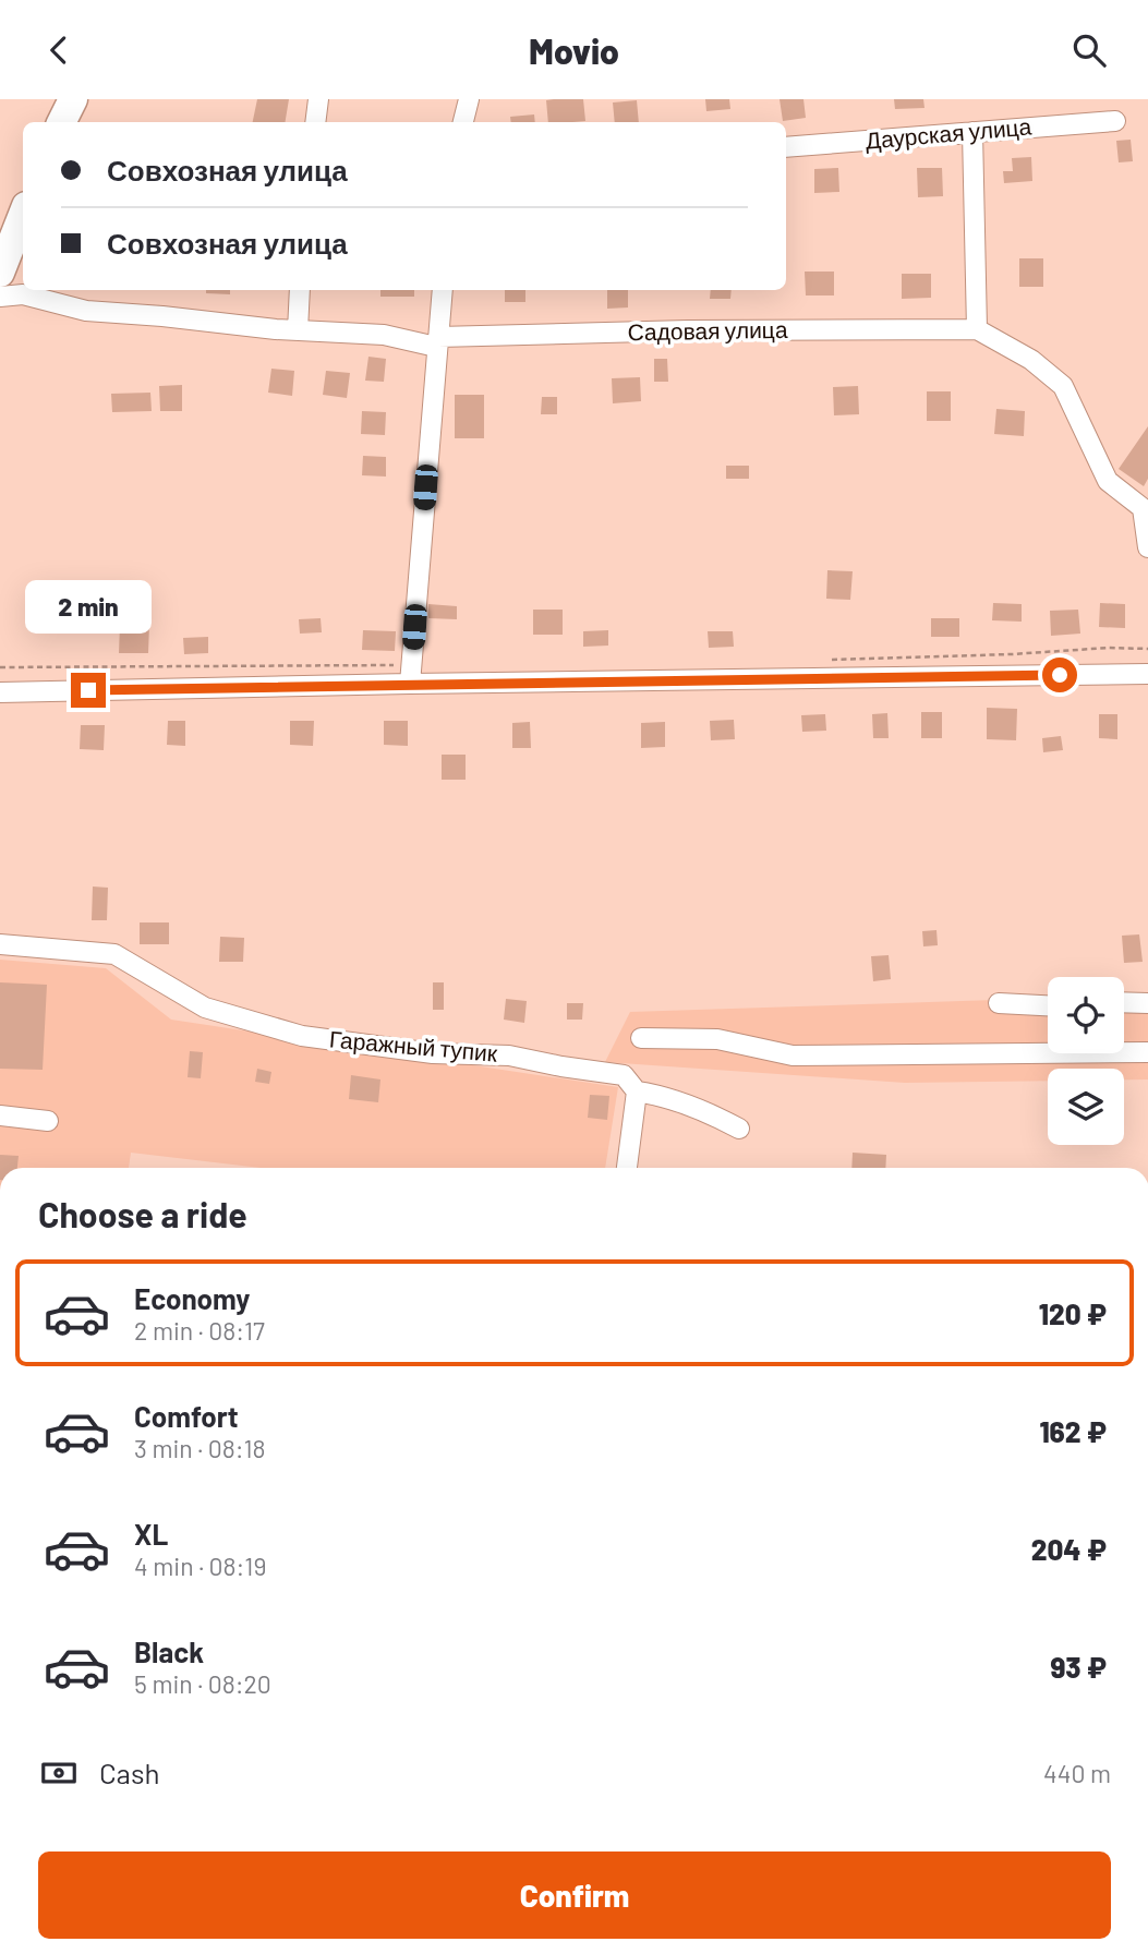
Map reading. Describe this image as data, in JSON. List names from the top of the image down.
{
  "streets": {
    "street": ["Даурская улица", "Садовая улица", "Гаражный тупик"]
  },
  "page": {
    "header": "Movio",
    "banner": ["Совхозная улица", "Совхозная улица"],
    "bubble": "2 min",
    "heading": "Choose a ride",
    "list": [
      {
        "name": "Economy",
        "note": "2 min · 08:17",
        "value": "120 ₽"
      },
      {
        "name": "Comfort",
        "note": "3 min · 08:18",
        "value": "162 ₽"
      },
      {
        "name": "XL",
        "note": "4 min · 08:19",
        "value": "204 ₽"
      },
      {
        "name": "Black",
        "note": "5 min · 08:20",
        "value": "93 ₽"
      }
    ],
    "pay": ["Cash", "440 m"],
    "buttons": "Confirm"
  }
}
